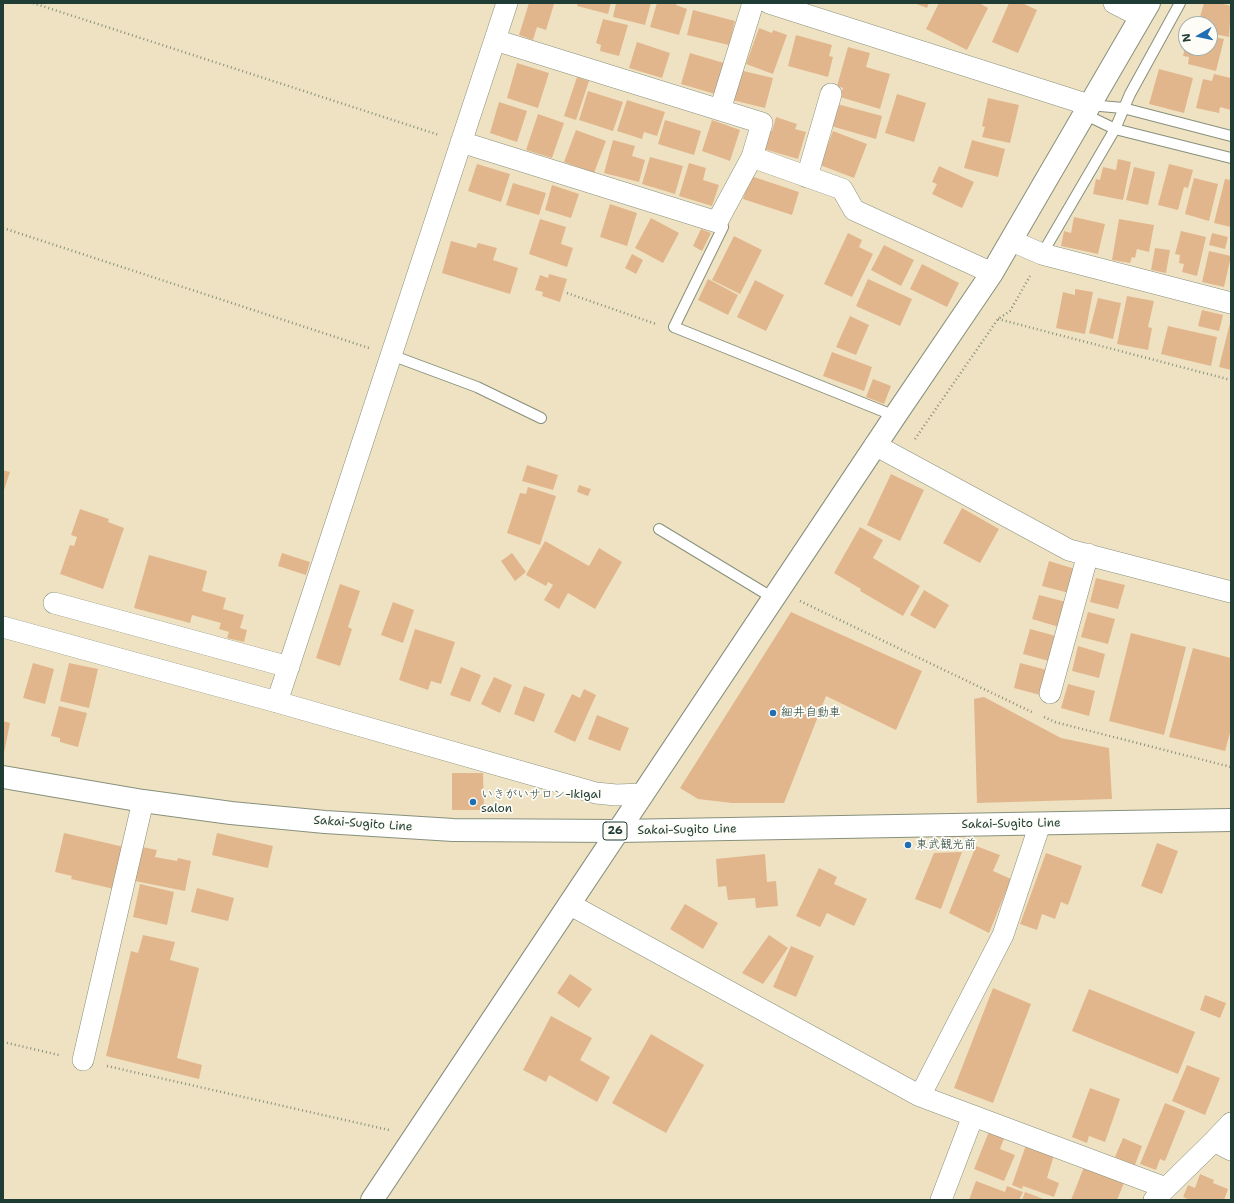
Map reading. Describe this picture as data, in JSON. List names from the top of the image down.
{
  "streets": {
    "street": ["Sakai-Sugito Line", "26"]
  },
  "places": ["細井自動車", "いきがいサロン-ikigai salon", "東武観光前"],
  "north": "left"
}
